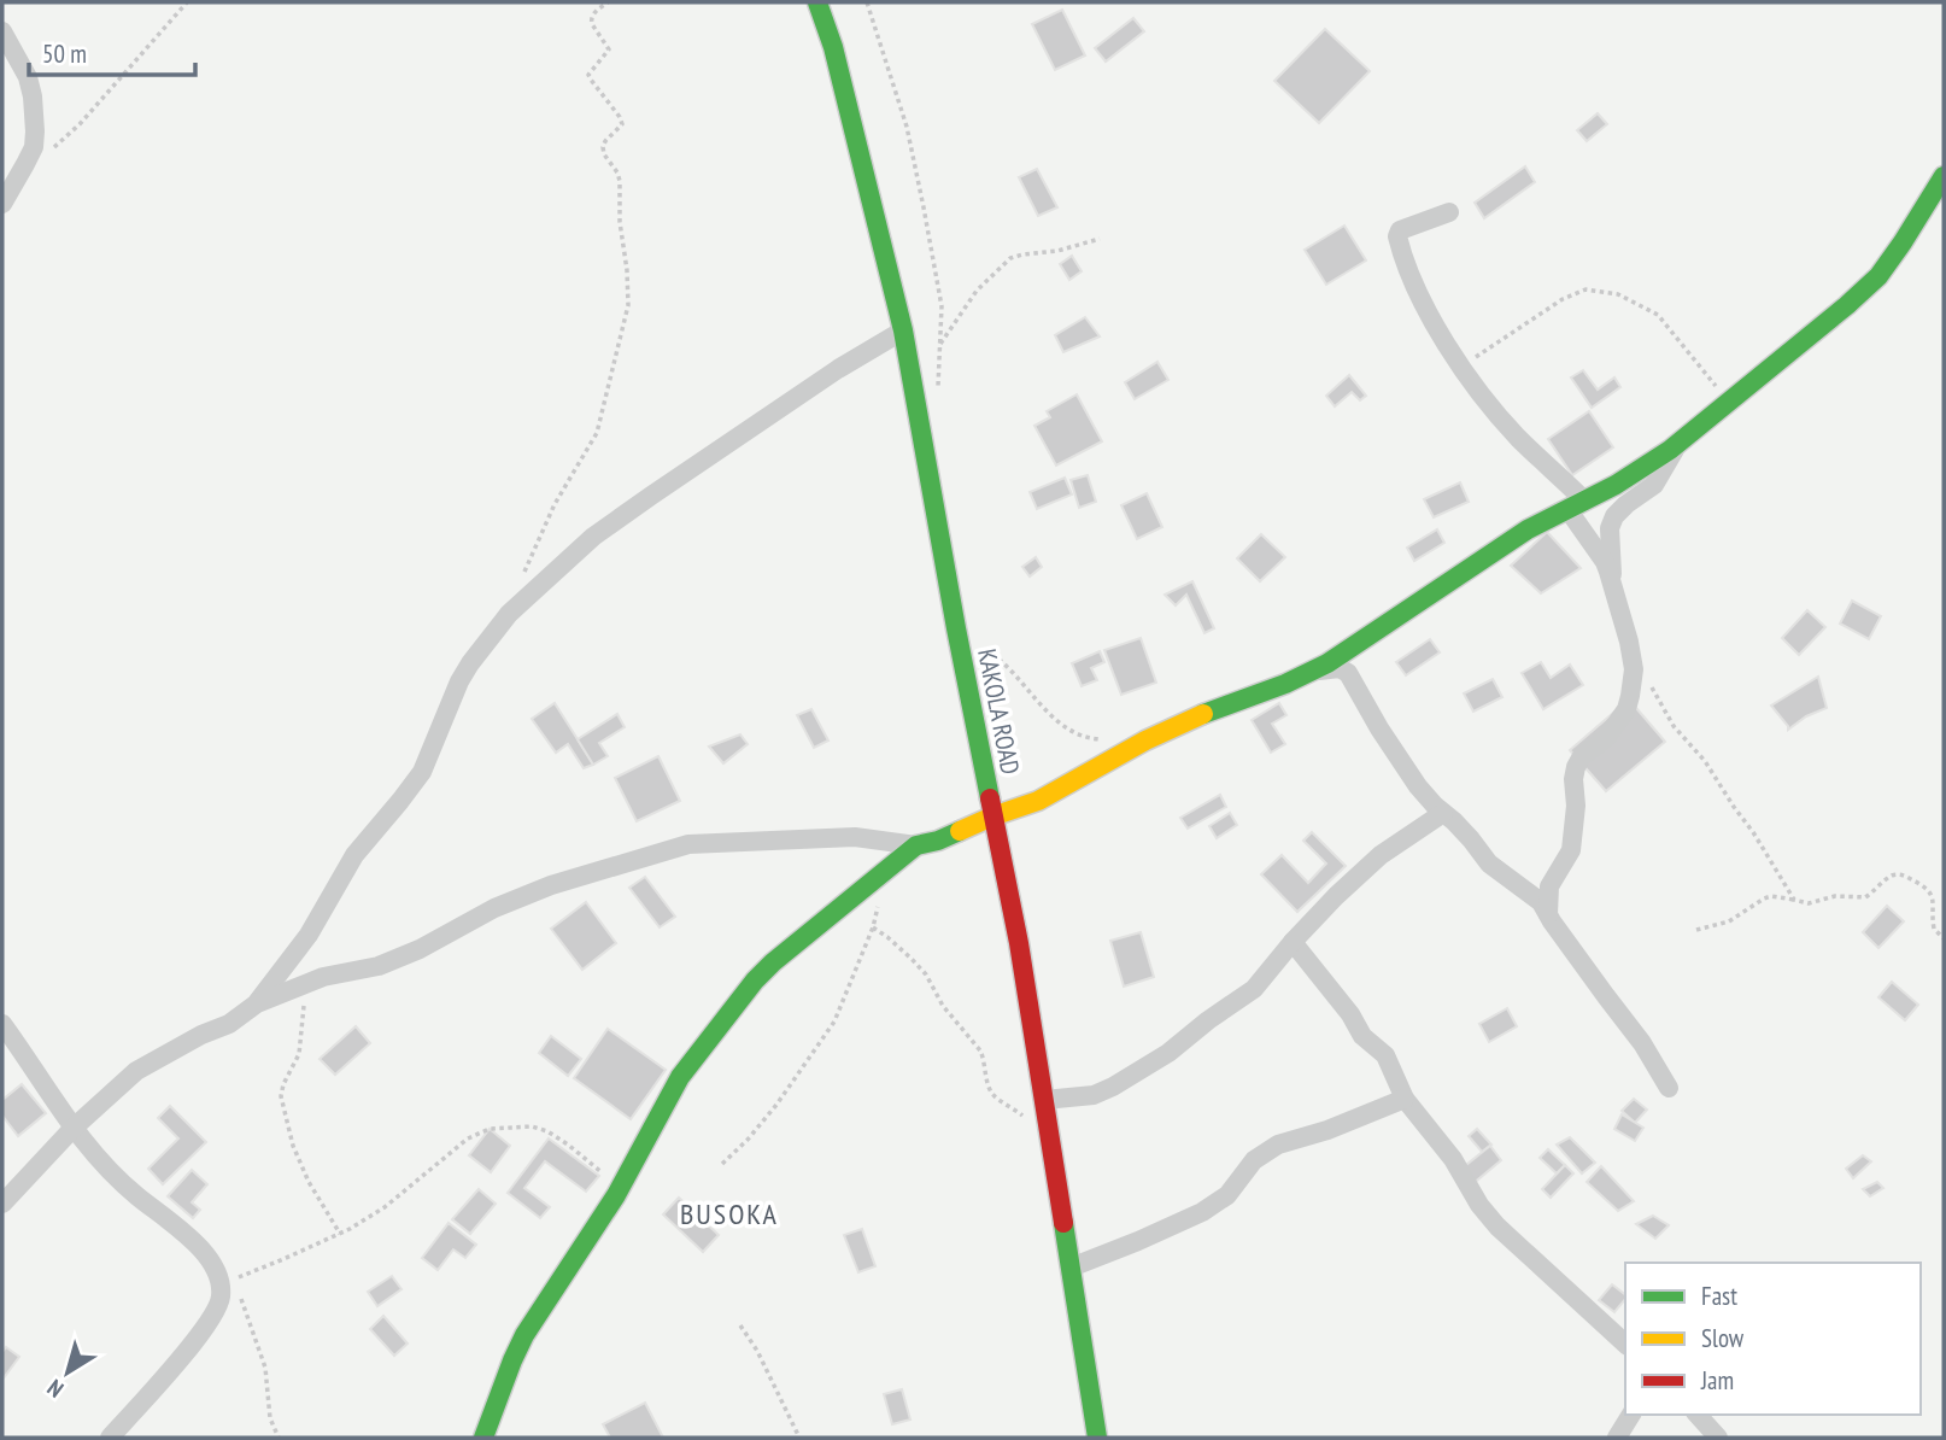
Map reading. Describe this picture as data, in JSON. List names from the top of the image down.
{
  "streets": {
    "street": ["KAKOLA ROAD"]
  },
  "districts": ["BUSOKA"],
  "legend": ["Fast", "Slow", "Jam"],
  "scale_bar": "50 m",
  "north": "bottom left"
}
